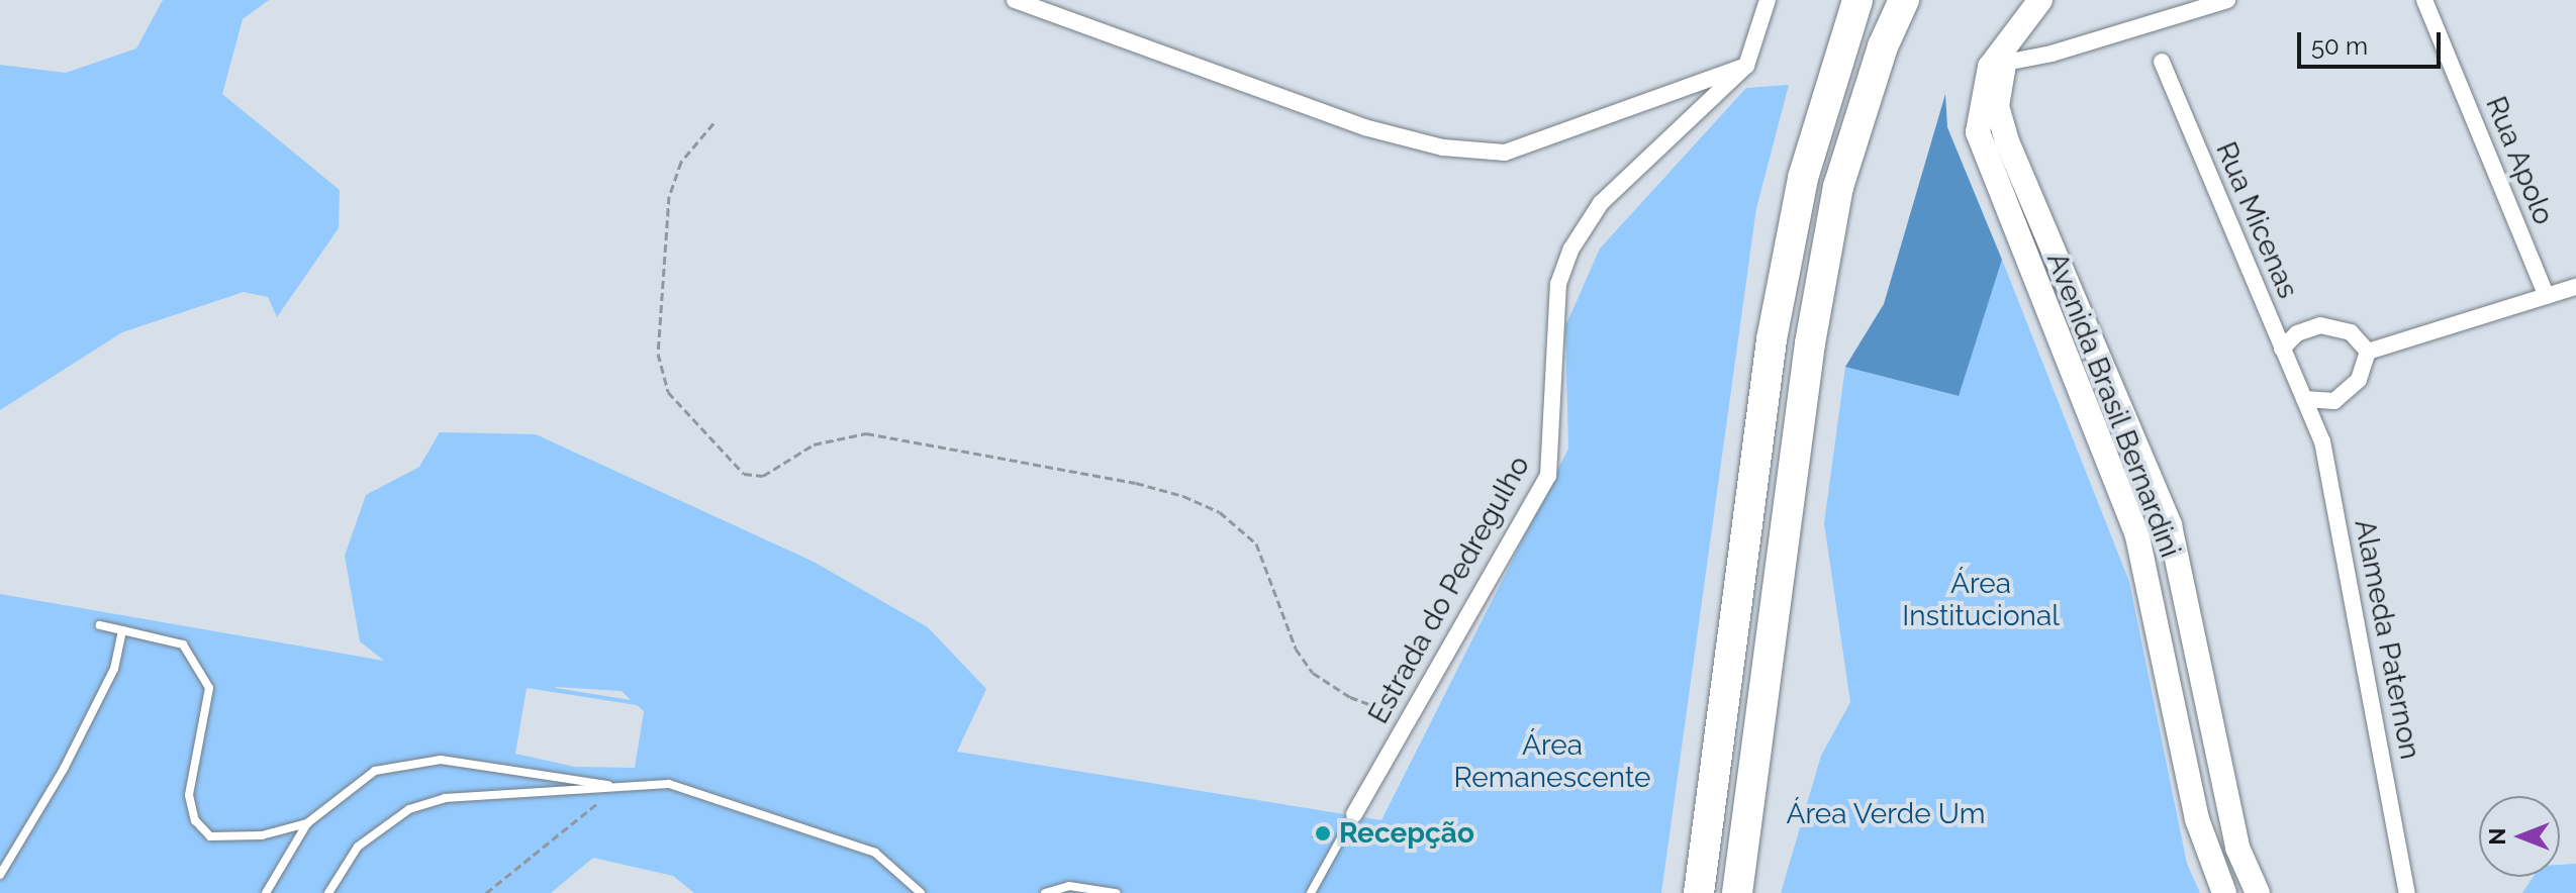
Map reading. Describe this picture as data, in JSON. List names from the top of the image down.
{
  "streets": {
    "street": [
      "Rua Apolo",
      "Rua Micenas",
      "Avenida Brasil Bernardini",
      "Estrada do Pedregulho",
      "Alameda Paternon"
    ]
  },
  "crossings": [
    ["Rua Micenas", "Alameda Paternon"]
  ],
  "parks": ["Área Institucional", "Área Remanescente", "Área Verde Um"],
  "places": ["Recepção"],
  "scale_bar": "50 m",
  "north": "left"
}
